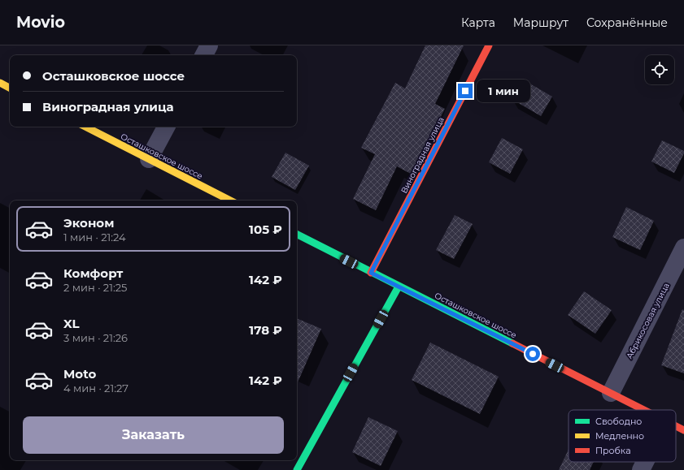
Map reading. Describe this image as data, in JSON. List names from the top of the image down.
{
  "streets": {
    "street": ["Виноградная улица", "Осташковское шоссе", "Абрикосовая улица"]
  },
  "crossings": [
    ["Виноградная улица", "Осташковское шоссе"],
    ["Осташковское шоссе", "Абрикосовая улица"]
  ],
  "legend": ["Свободно", "Медленно", "Пробка"],
  "page": {
    "header": "Movio",
    "nav": ["Карта", "Маршрут", "Сохранённые"],
    "banner": ["Осташковское шоссе", "Виноградная улица"],
    "bubble": "1 мин",
    "list": [
      {
        "name": "Эконом",
        "note": "1 мин · 21:24",
        "value": "105 ₽"
      },
      {
        "name": "Комфорт",
        "note": "2 мин · 21:25",
        "value": "142 ₽"
      },
      {
        "name": "XL",
        "note": "3 мин · 21:26",
        "value": "178 ₽"
      },
      {
        "name": "Moto",
        "note": "4 мин · 21:27",
        "value": "142 ₽"
      }
    ],
    "buttons": "Заказать"
  }
}
